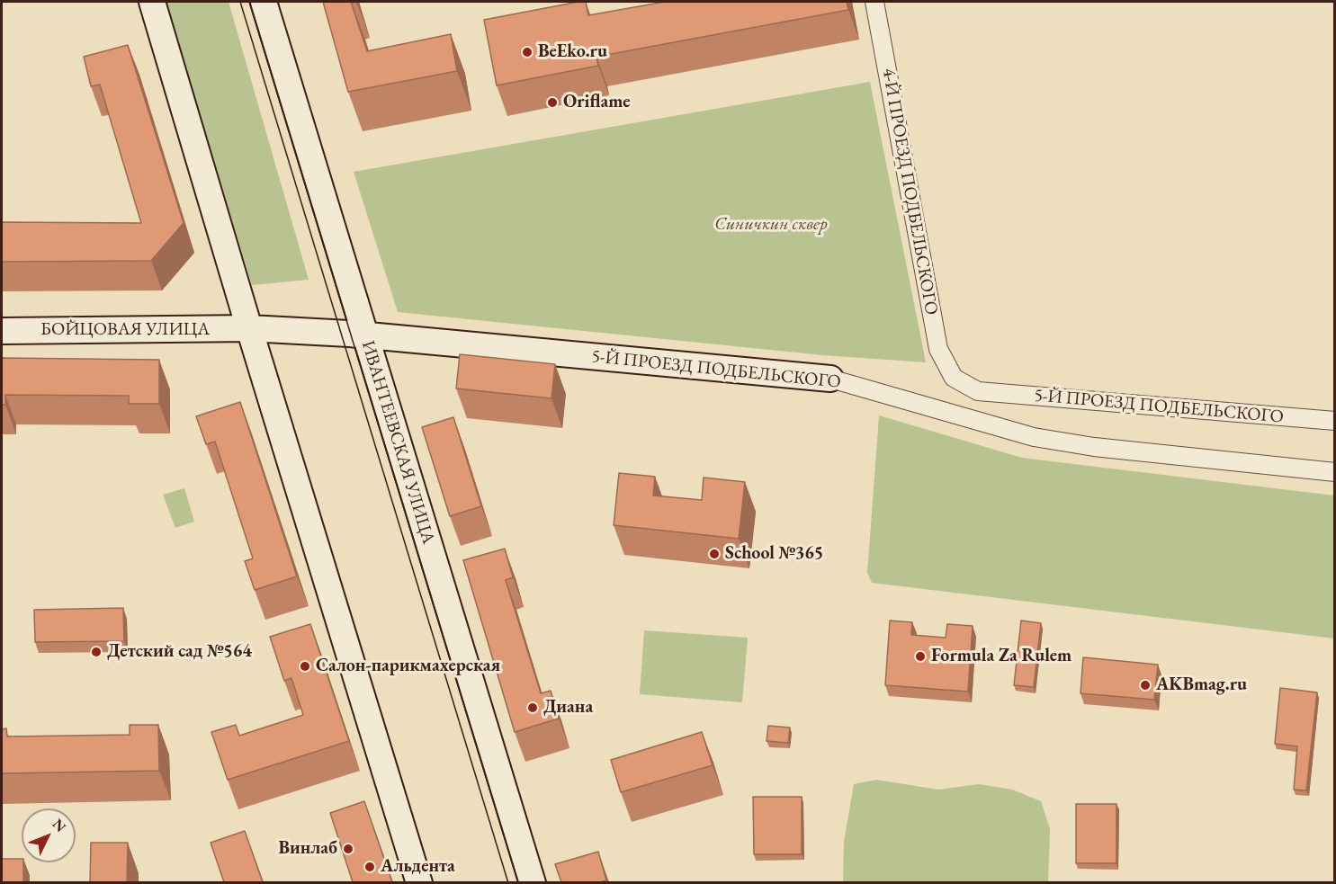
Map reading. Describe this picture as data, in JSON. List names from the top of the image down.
{
  "streets": {
    "street": [
      "4-Й ПРОЕЗД ПОДБЕЛЬСКОГО",
      "БОЙЦОВАЯ УЛИЦА",
      "5-Й ПРОЕЗД ПОДБЕЛЬСКОГО",
      "ИВАНТЕЕВСКАЯ УЛИЦА"
    ]
  },
  "crossings": [
    ["4-Й ПРОЕЗД ПОДБЕЛЬСКОГО", "5-Й ПРОЕЗД ПОДБЕЛЬСКОГО"],
    ["БОЙЦОВАЯ УЛИЦА", "5-Й ПРОЕЗД ПОДБЕЛЬСКОГО"],
    ["БОЙЦОВАЯ УЛИЦА", "ИВАНТЕЕВСКАЯ УЛИЦА"],
    ["5-Й ПРОЕЗД ПОДБЕЛЬСКОГО", "ИВАНТЕЕВСКАЯ УЛИЦА"]
  ],
  "parks": ["Синичкин сквер"],
  "places": [
    "BeEko.ru",
    "Oriflame",
    "School №365",
    "Детский сад №564",
    "Formula Za Rulem",
    "Салон-парикмахерская",
    "AKBmag.ru",
    "Диана",
    "Винлаб",
    "Альдента"
  ],
  "north": "top right"
}
